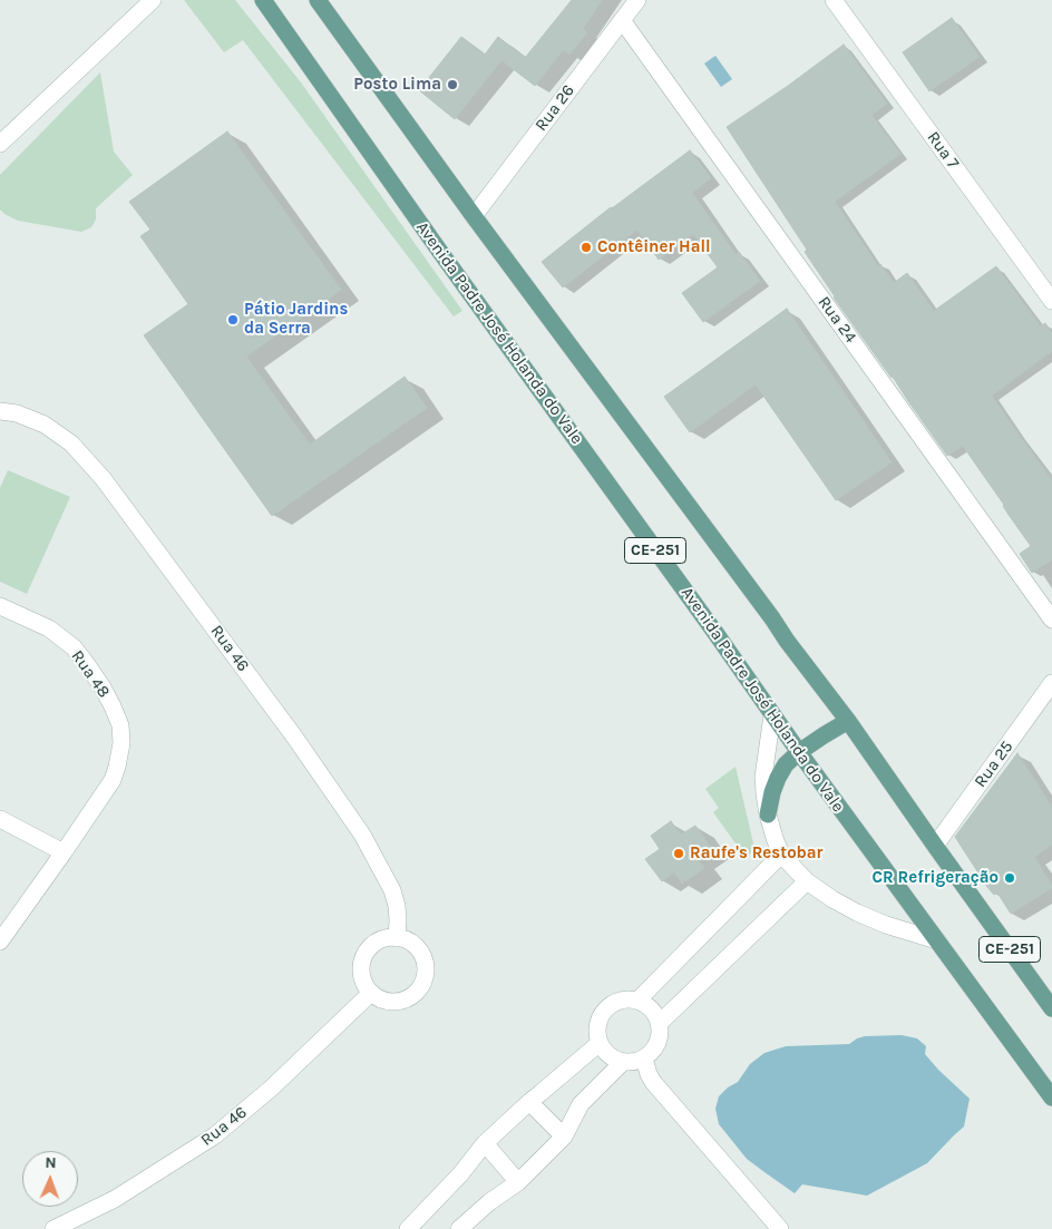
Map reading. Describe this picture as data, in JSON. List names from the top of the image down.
{
  "streets": {
    "main road": ["Avenida Padre José Holanda do Vale", "CE-251"],
    "street": [
      "Rua 26",
      "Rua 7",
      "Rua 24",
      "Rua 46",
      "Rua 48",
      "Rua 25"
    ]
  },
  "crossings": [
    ["Rua 26", "Rua 24"],
    ["Rua 26", "CE-251"],
    ["CE-251", "Rua 25"]
  ],
  "places": [
    "Posto Lima",
    "Contêiner Hall",
    "Pátio Jardins da Serra",
    "Raufe's Restobar",
    "CR Refrigeração"
  ],
  "north": "top"
}
